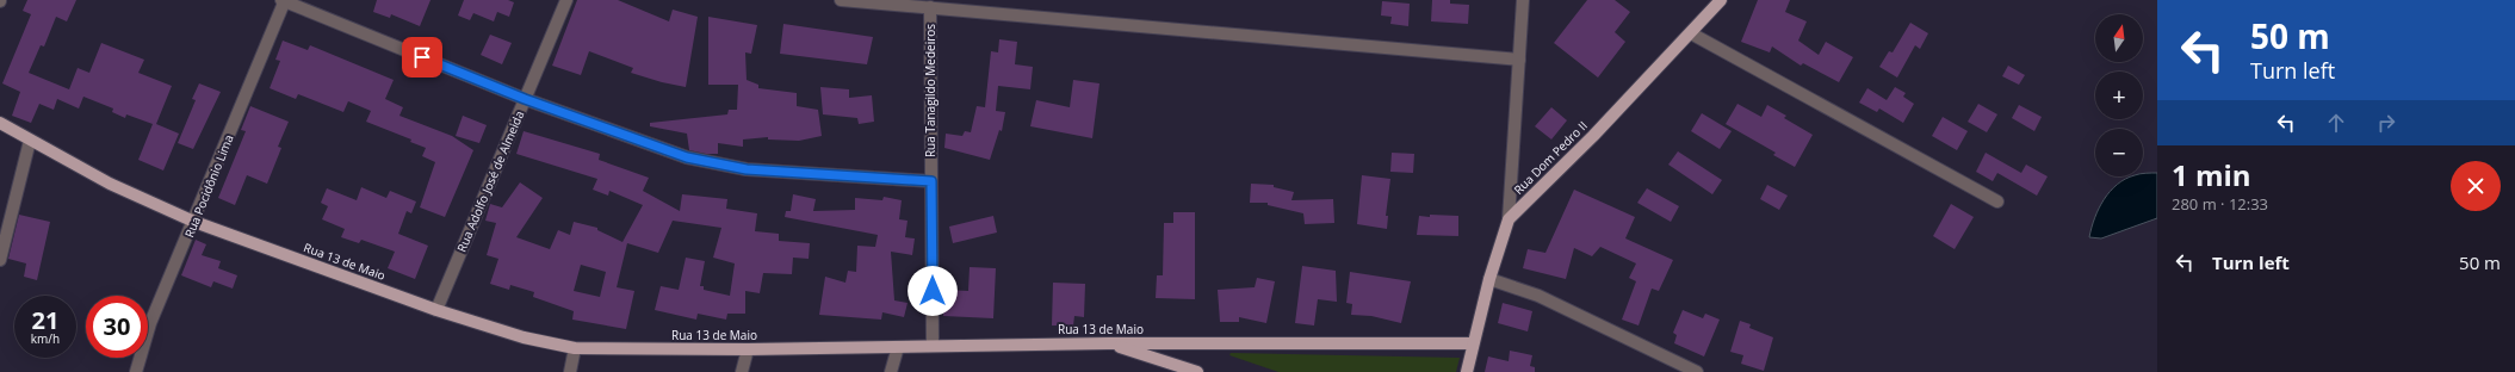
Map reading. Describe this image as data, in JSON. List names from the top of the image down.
{
  "streets": {
    "main road": ["Rua Dom Pedro II", "Rua 13 de Maio"],
    "street": ["Rua Tanagildo Medeiros", "Rua Adolfo José de Almeida", "Rua Pocidônio Lima"]
  },
  "crossings": [
    ["Rua Tanagildo Medeiros", "Rua 13 de Maio"],
    ["Rua Dom Pedro II", "Rua 13 de Maio"],
    ["Rua Adolfo José de Almeida", "Rua 13 de Maio"],
    ["Rua Pocidônio Lima", "Rua 13 de Maio"]
  ],
  "north": "top",
  "page": {
    "turn": ["50 m", "Turn left"],
    "map_buttons": ["+", "−"],
    "heading": ["1 min", "280 m · 12:33"],
    "list": [
      {
        "name": "Turn left",
        "value": "50 m"
      }
    ],
    "speed": "21 km/h",
    "limit": "30"
  }
}
